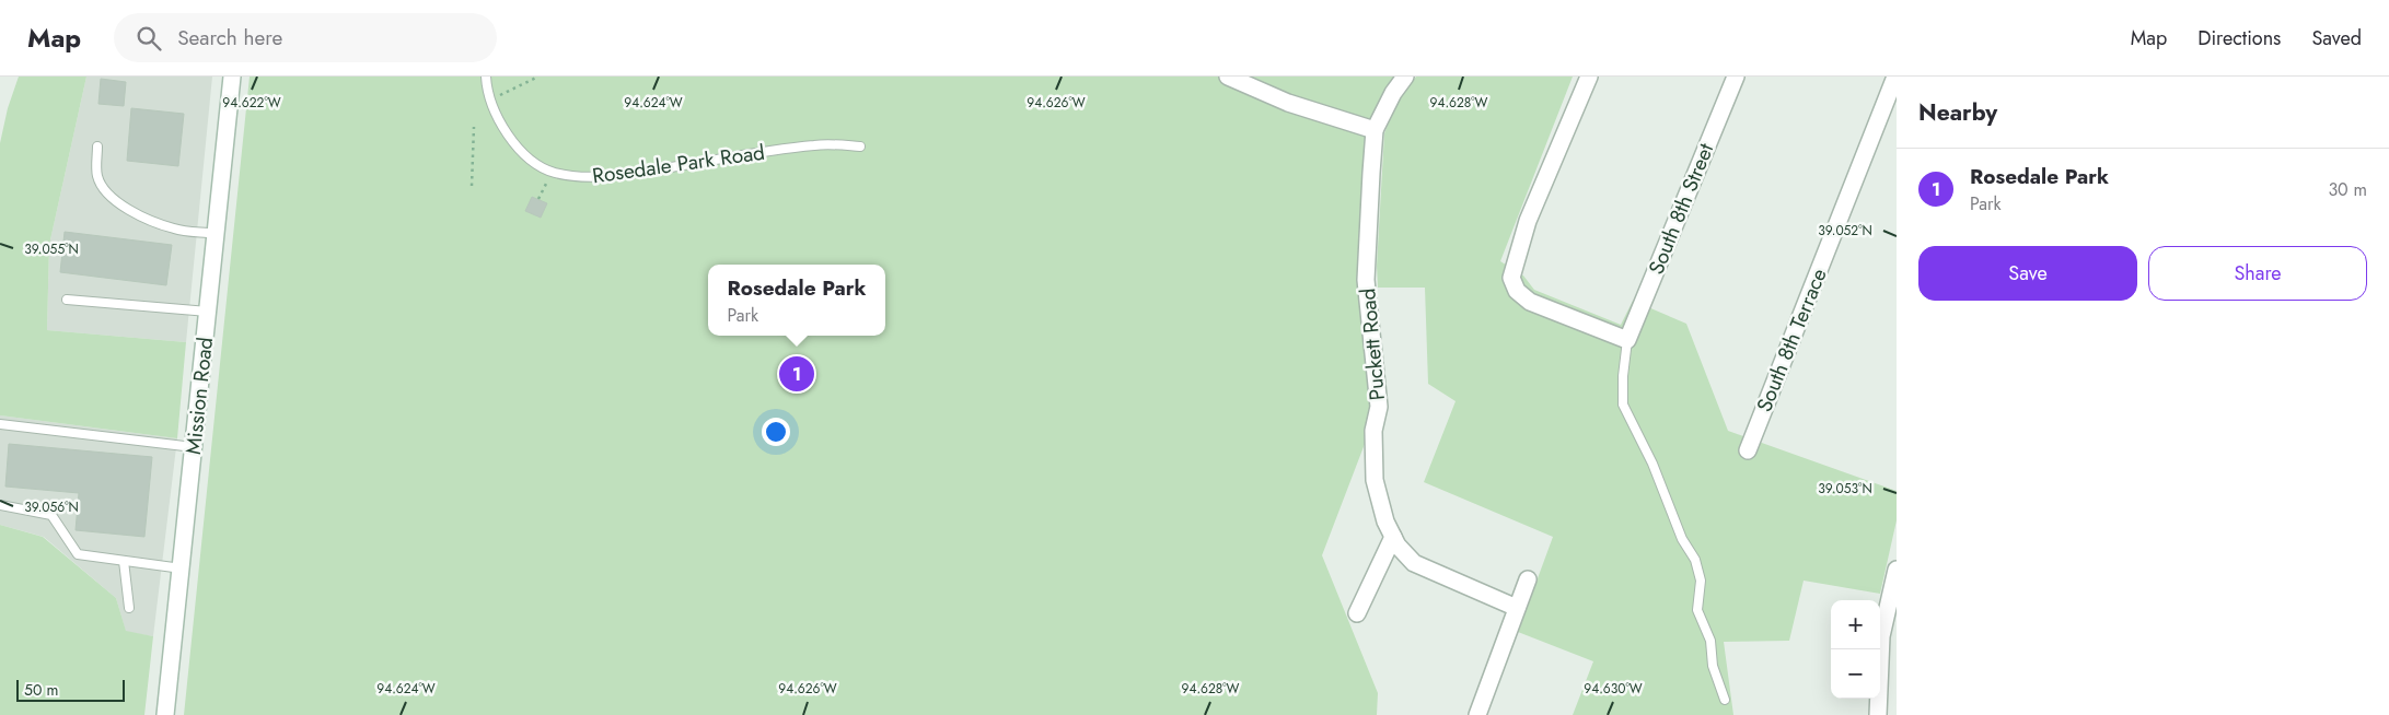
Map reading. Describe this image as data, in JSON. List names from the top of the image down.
{
  "streets": {
    "street": [
      "South 8th Street",
      "South 8th Terrace",
      "Puckett Road",
      "Mission Road"
    ],
    "lane": ["Rosedale Park Road"]
  },
  "scale_bar": "50 m",
  "page": {
    "header": "Map",
    "search": "Search here",
    "nav": ["Map", "Directions", "Saved"],
    "heading": "Nearby",
    "list": [
      {
        "mark": "1",
        "name": "Rosedale Park",
        "note": "Park",
        "value": "30 m"
      }
    ],
    "buttons": ["Save", "Share"],
    "popup": ["Rosedale Park", "Park"],
    "pins": "1",
    "map_buttons": ["+", "−"],
    "scale": "50 m"
  },
  "coordinates": [
    "94.622°W",
    "94.628°W",
    "94.624°W",
    "94.626°W",
    "39.052°N",
    "39.055°N",
    "39.053°N",
    "39.056°N",
    "94.630°W"
  ]
}
